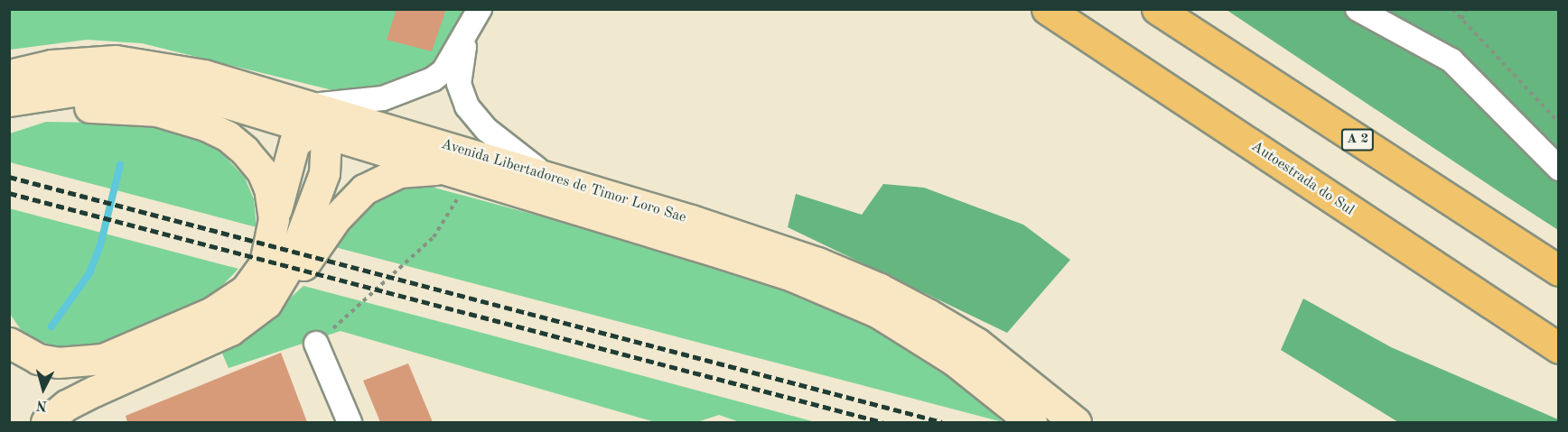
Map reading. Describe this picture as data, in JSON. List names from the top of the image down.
{
  "streets": {
    "highway": ["A 2", "Autoestrada do Sul"],
    "main road": ["Avenida Libertadores de Timor Loro Sae"]
  },
  "north": "bottom"
}
